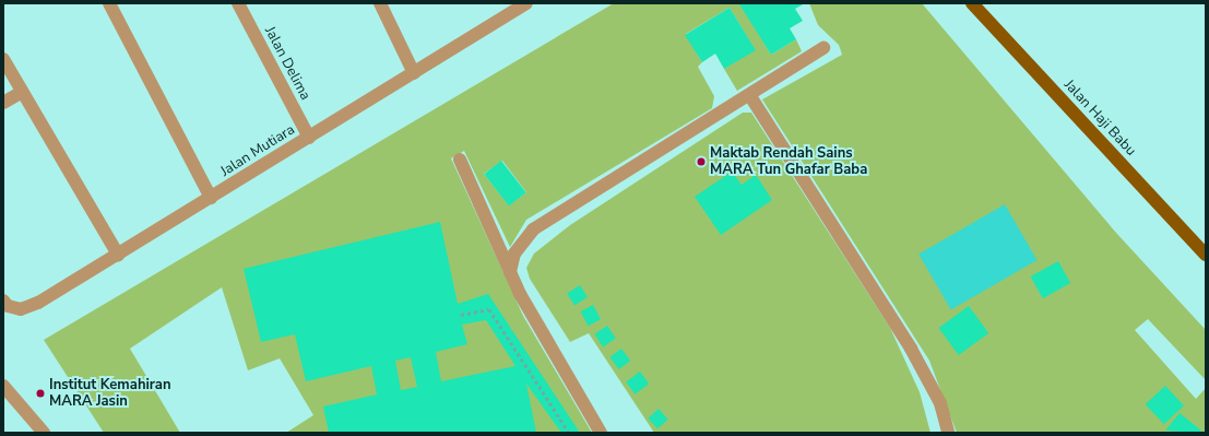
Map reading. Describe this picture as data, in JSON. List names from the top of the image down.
{
  "streets": {
    "main road": ["Jalan Haji Babu"],
    "street": ["Jalan Delima", "Jalan Mutiara"]
  },
  "crossings": [
    ["Jalan Delima", "Jalan Mutiara"]
  ],
  "places": ["Maktab Rendah Sains MARA Tun Ghafar Baba", "Institut Kemahiran MARA Jasin"]
}
